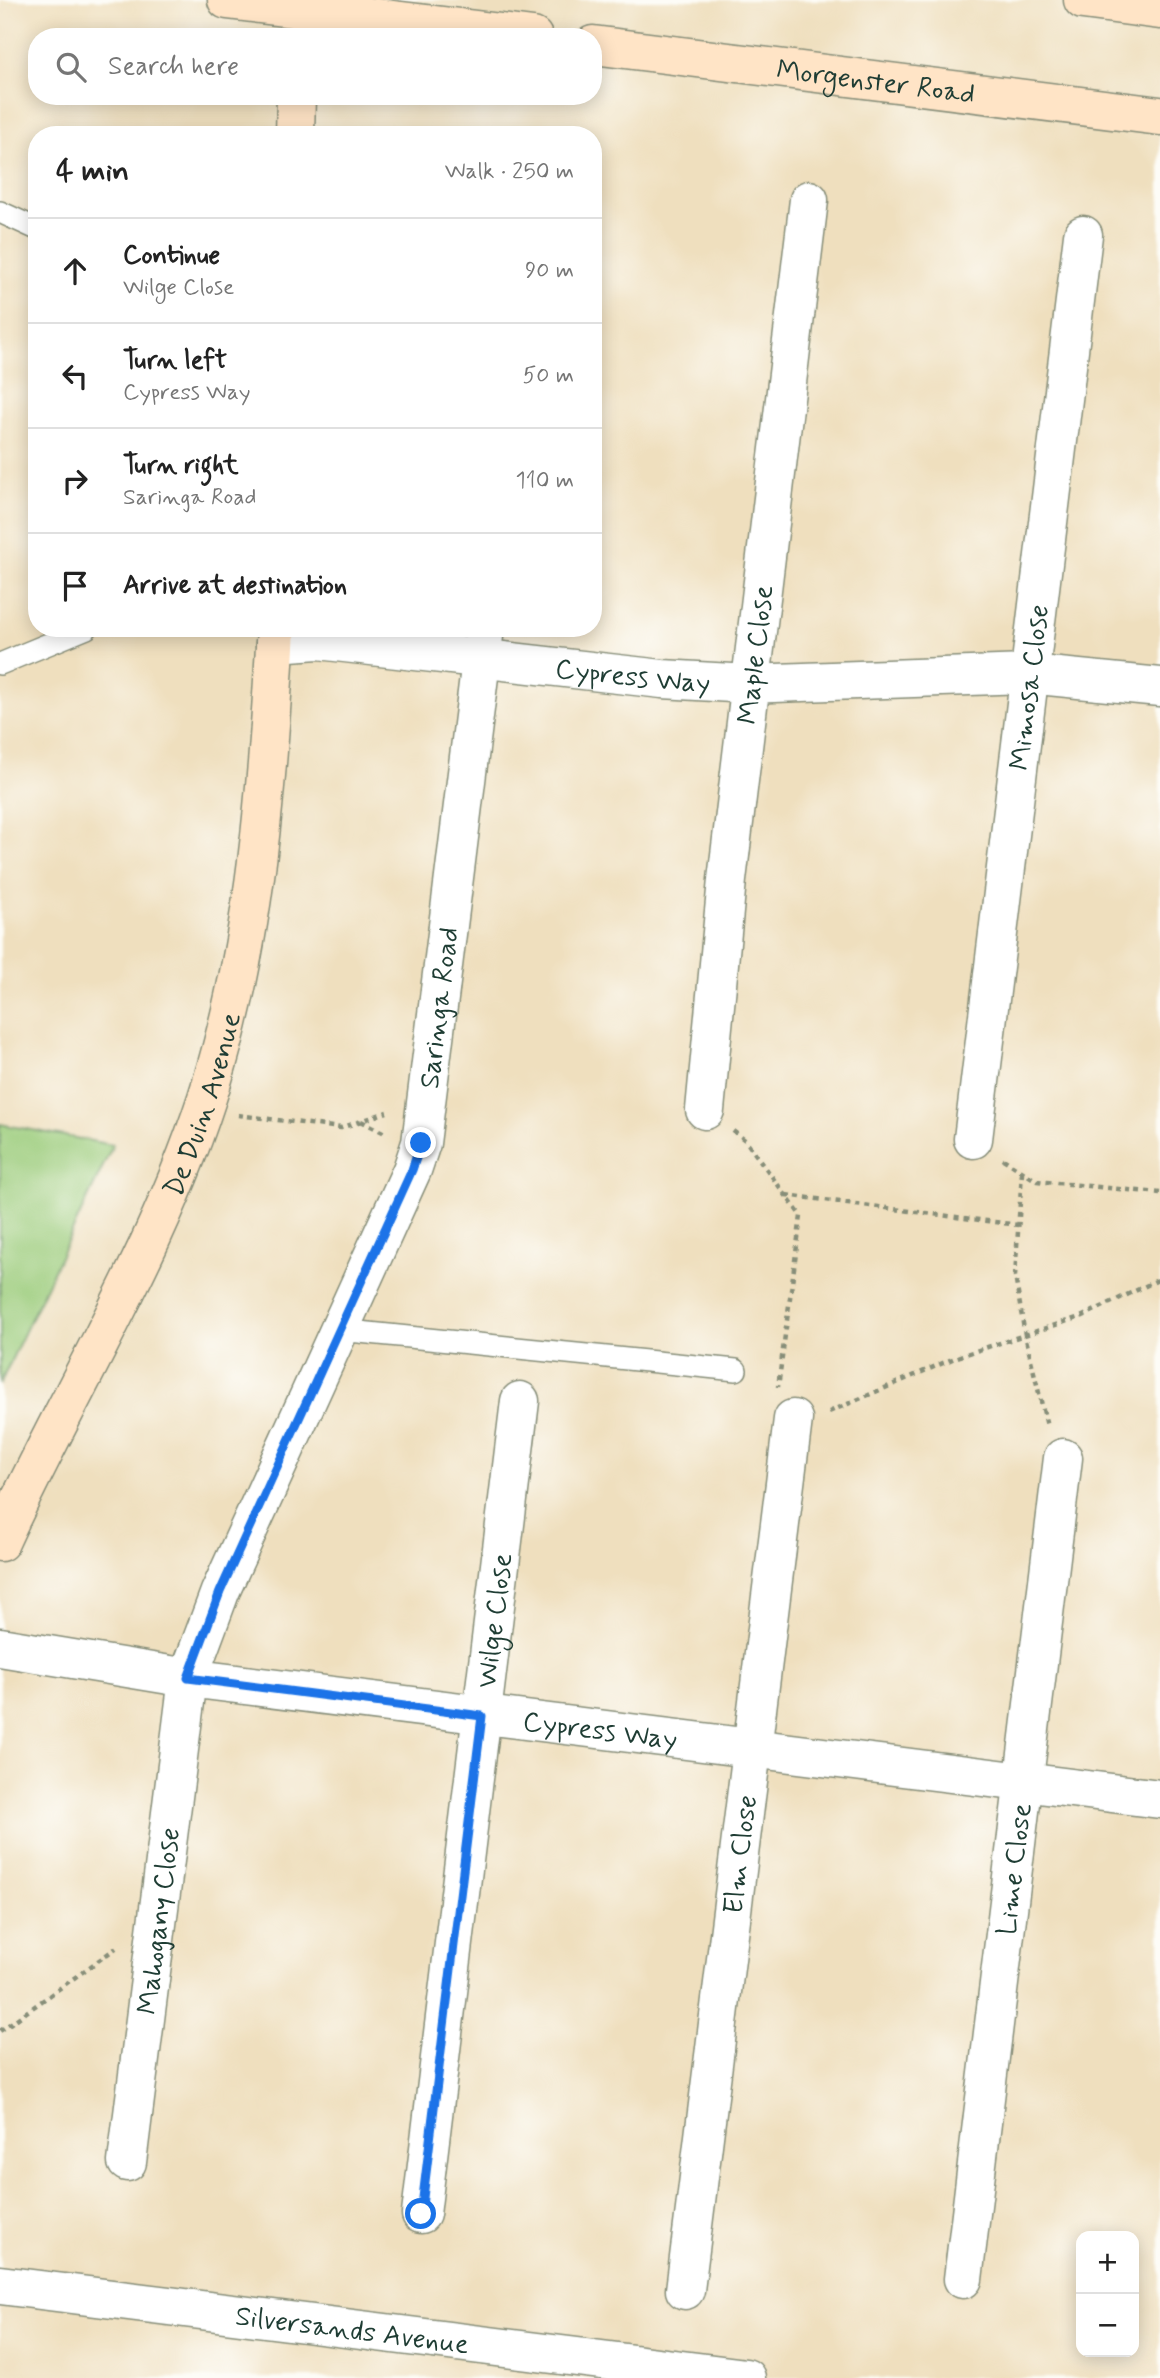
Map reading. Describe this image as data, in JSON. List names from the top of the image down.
{
  "streets": {
    "street": [
      "Morgenster Road",
      "Maple Close",
      "Cypress Way",
      "Mimosa Close",
      "Saringa Road",
      "De Duin Avenue",
      "Wilge Close",
      "Elm Close",
      "Lime Close",
      "Mahogany Close",
      "Silversands Avenue"
    ]
  },
  "crossings": [
    ["Maple Close", "Cypress Way"],
    ["Cypress Way", "Mimosa Close"],
    ["Cypress Way", "Saringa Road"],
    ["Cypress Way", "Wilge Close"],
    ["Cypress Way", "Elm Close"],
    ["Cypress Way", "Lime Close"],
    ["Cypress Way", "Mahogany Close"],
    ["Saringa Road", "Mahogany Close"]
  ],
  "page": {
    "search": "Search here",
    "heading": ["4 min", "Walk · 250 m"],
    "list": [
      ["Continue", "Wilge Close", "90 m"],
      ["Turn left", "Cypress Way", "50 m"],
      ["Turn right", "Saringa Road", "110 m"],
      "Arrive at destination"
    ],
    "map_buttons": ["+", "−"]
  }
}
